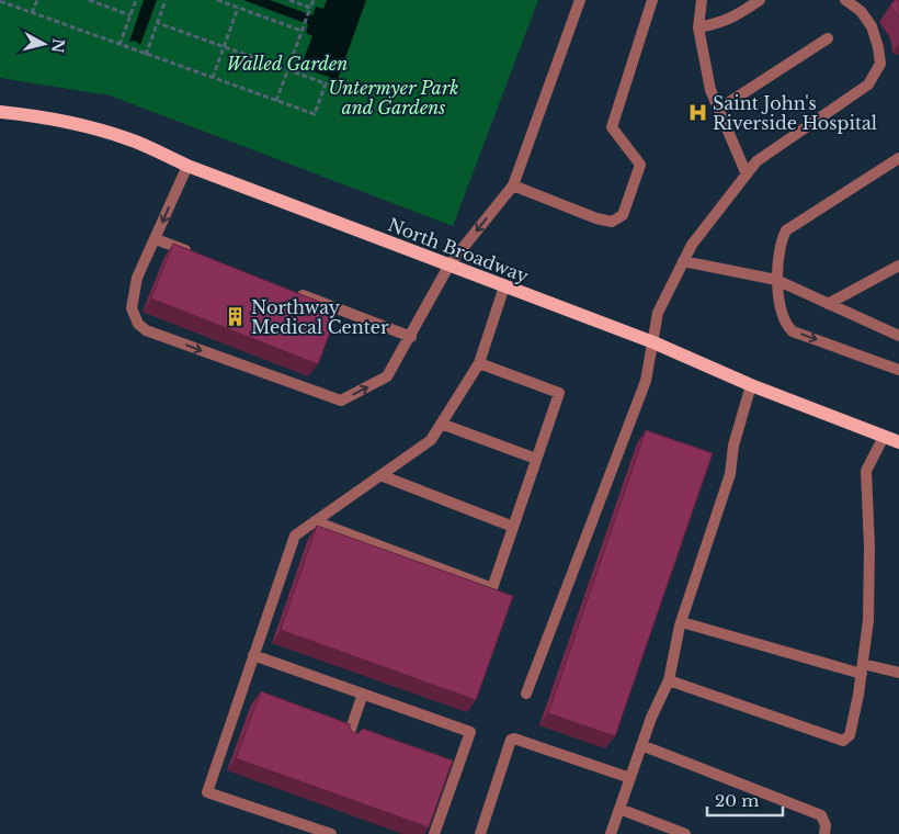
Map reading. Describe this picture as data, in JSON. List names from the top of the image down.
{
  "streets": {
    "main road": ["North Broadway"]
  },
  "parks": ["Walled Garden", "Untermyer Park and Gardens"],
  "places": {
    "hospital": ["Saint John's Riverside Hospital"],
    "building": ["Northway Medical Center"]
  },
  "scale_bar": "20 m",
  "north": "right"
}
